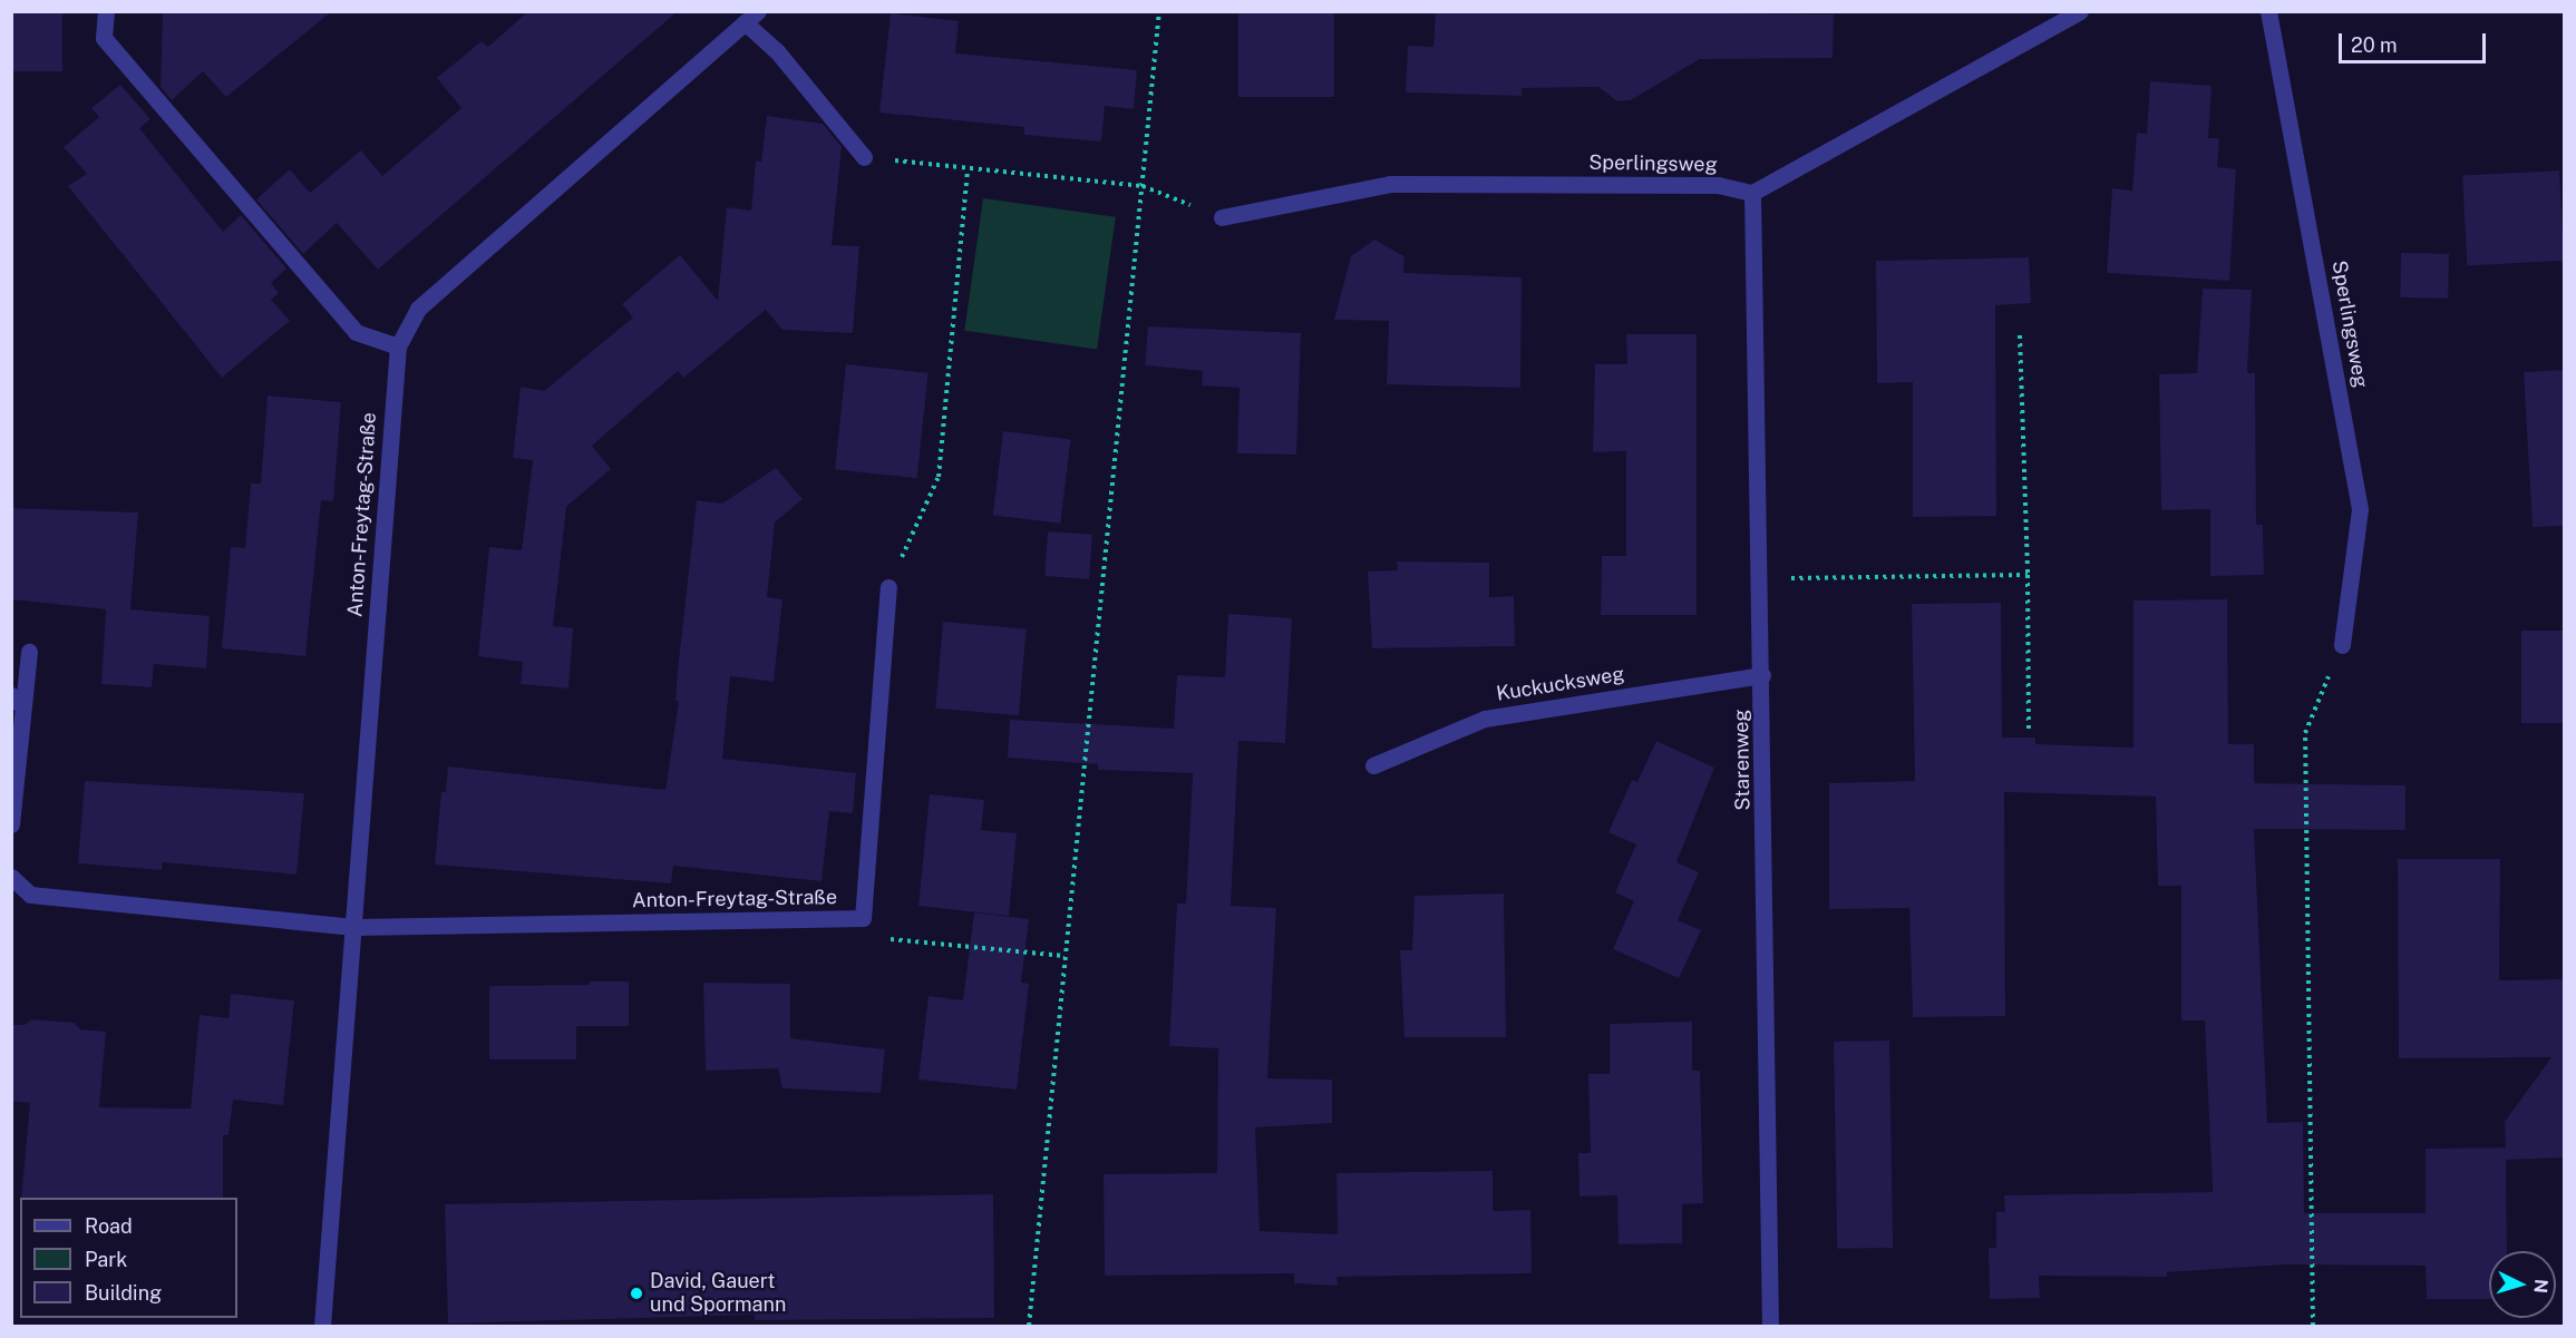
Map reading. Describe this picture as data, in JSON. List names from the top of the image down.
{
  "streets": {
    "street": [
      "Sperlingsweg",
      "Anton-Freytag-Straße",
      "Kuckucksweg",
      "Starenweg"
    ]
  },
  "crossings": [
    ["Sperlingsweg", "Starenweg"],
    ["Kuckucksweg", "Starenweg"]
  ],
  "places": ["David, Gauert und Spormann"],
  "legend": ["Road", "Park", "Building"],
  "scale_bar": "20 m",
  "north": "right"
}
